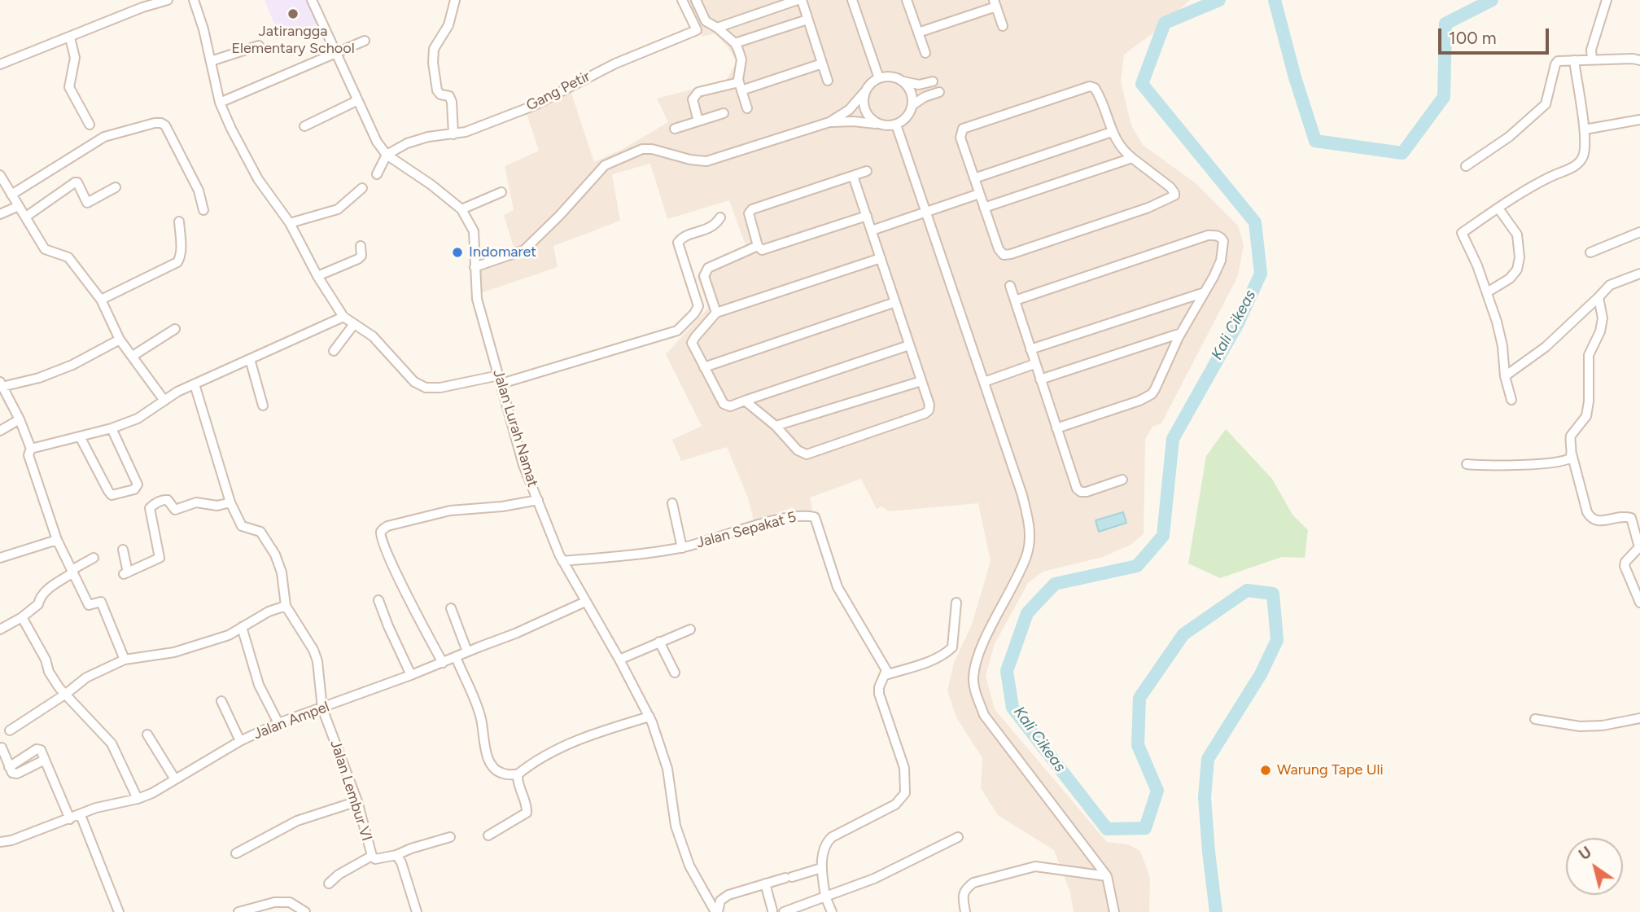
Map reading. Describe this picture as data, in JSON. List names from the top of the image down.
{
  "streets": {
    "street": [
      "Gang Petir",
      "Jalan Lurah Namat",
      "Jalan Sepakat 5",
      "Jalan Ampel",
      "Jalan Lembur VI"
    ]
  },
  "crossings": [
    ["Gang Petir", "Jalan Lurah Namat"],
    ["Jalan Lurah Namat", "Jalan Sepakat 5"],
    ["Jalan Lurah Namat", "Jalan Ampel"],
    ["Jalan Ampel", "Jalan Lembur VI"]
  ],
  "water": ["Kali Cikeas"],
  "places": ["Jatirangga Elementary School", "Indomaret", "Warung Tape Uli"],
  "scale_bar": "100 m",
  "north": "top left"
}
